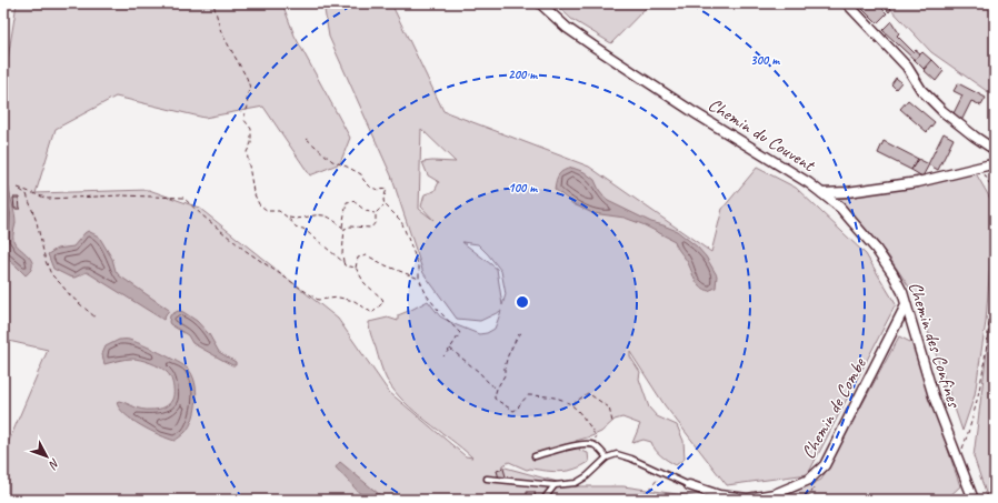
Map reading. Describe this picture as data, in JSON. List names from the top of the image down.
{
  "streets": {
    "street": ["Chemin du Couvent", "Chemin des Confines", "Chemin de Combe"]
  },
  "crossings": [
    ["Chemin du Couvent", "Chemin des Confines"],
    ["Chemin des Confines", "Chemin de Combe"]
  ],
  "north": "bottom right",
  "rings": ["300 m", "200 m", "100 m"]
}
